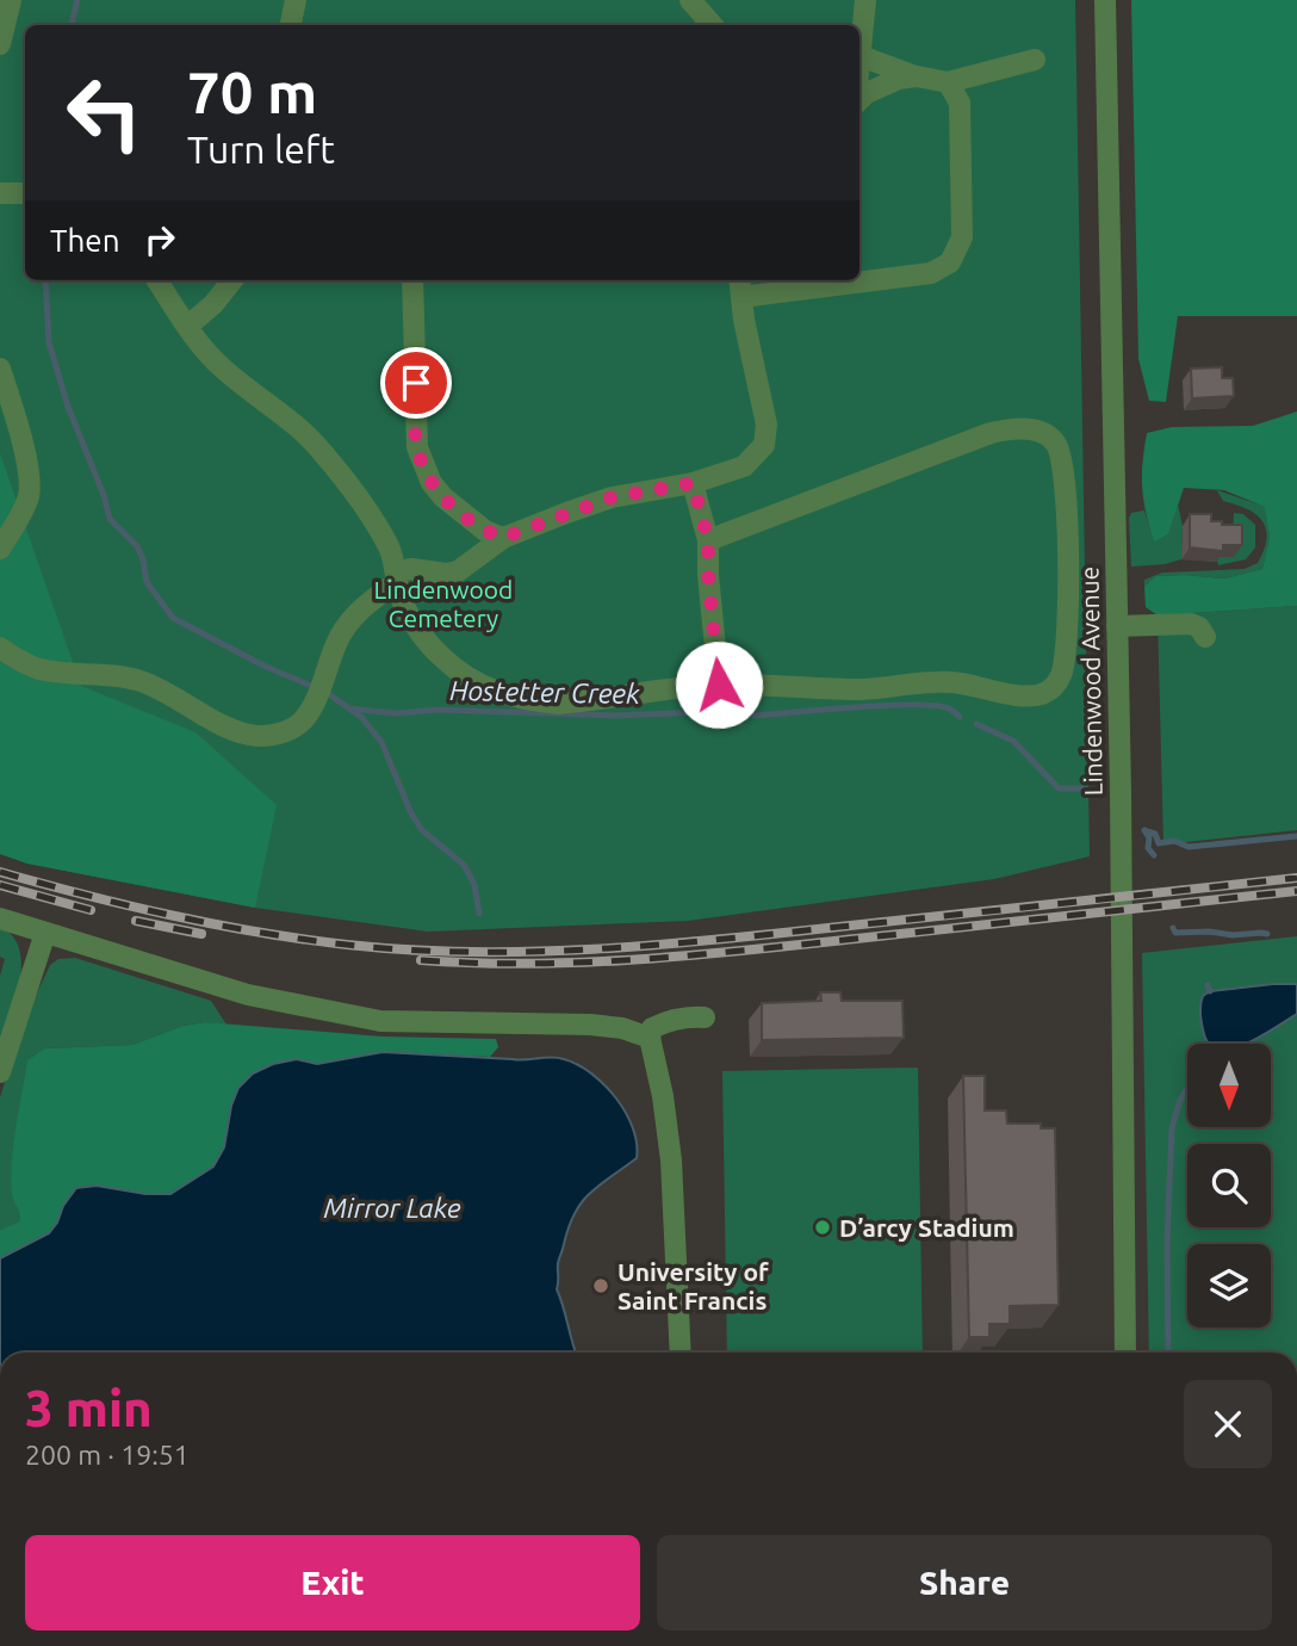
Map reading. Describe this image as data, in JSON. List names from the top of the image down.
{
  "streets": {
    "street": ["Lindenwood Avenue"]
  },
  "water": ["Hostetter Creek", "Mirror Lake"],
  "parks": ["Lindenwood Cemetery"],
  "places": ["D’arcy Stadium", "University of Saint Francis"],
  "north": "bottom",
  "page": {
    "turn": ["70 m", "Turn left"],
    "then": "Then",
    "heading": ["3 min", "200 m · 19:51"],
    "buttons": ["Exit", "Share"]
  }
}
